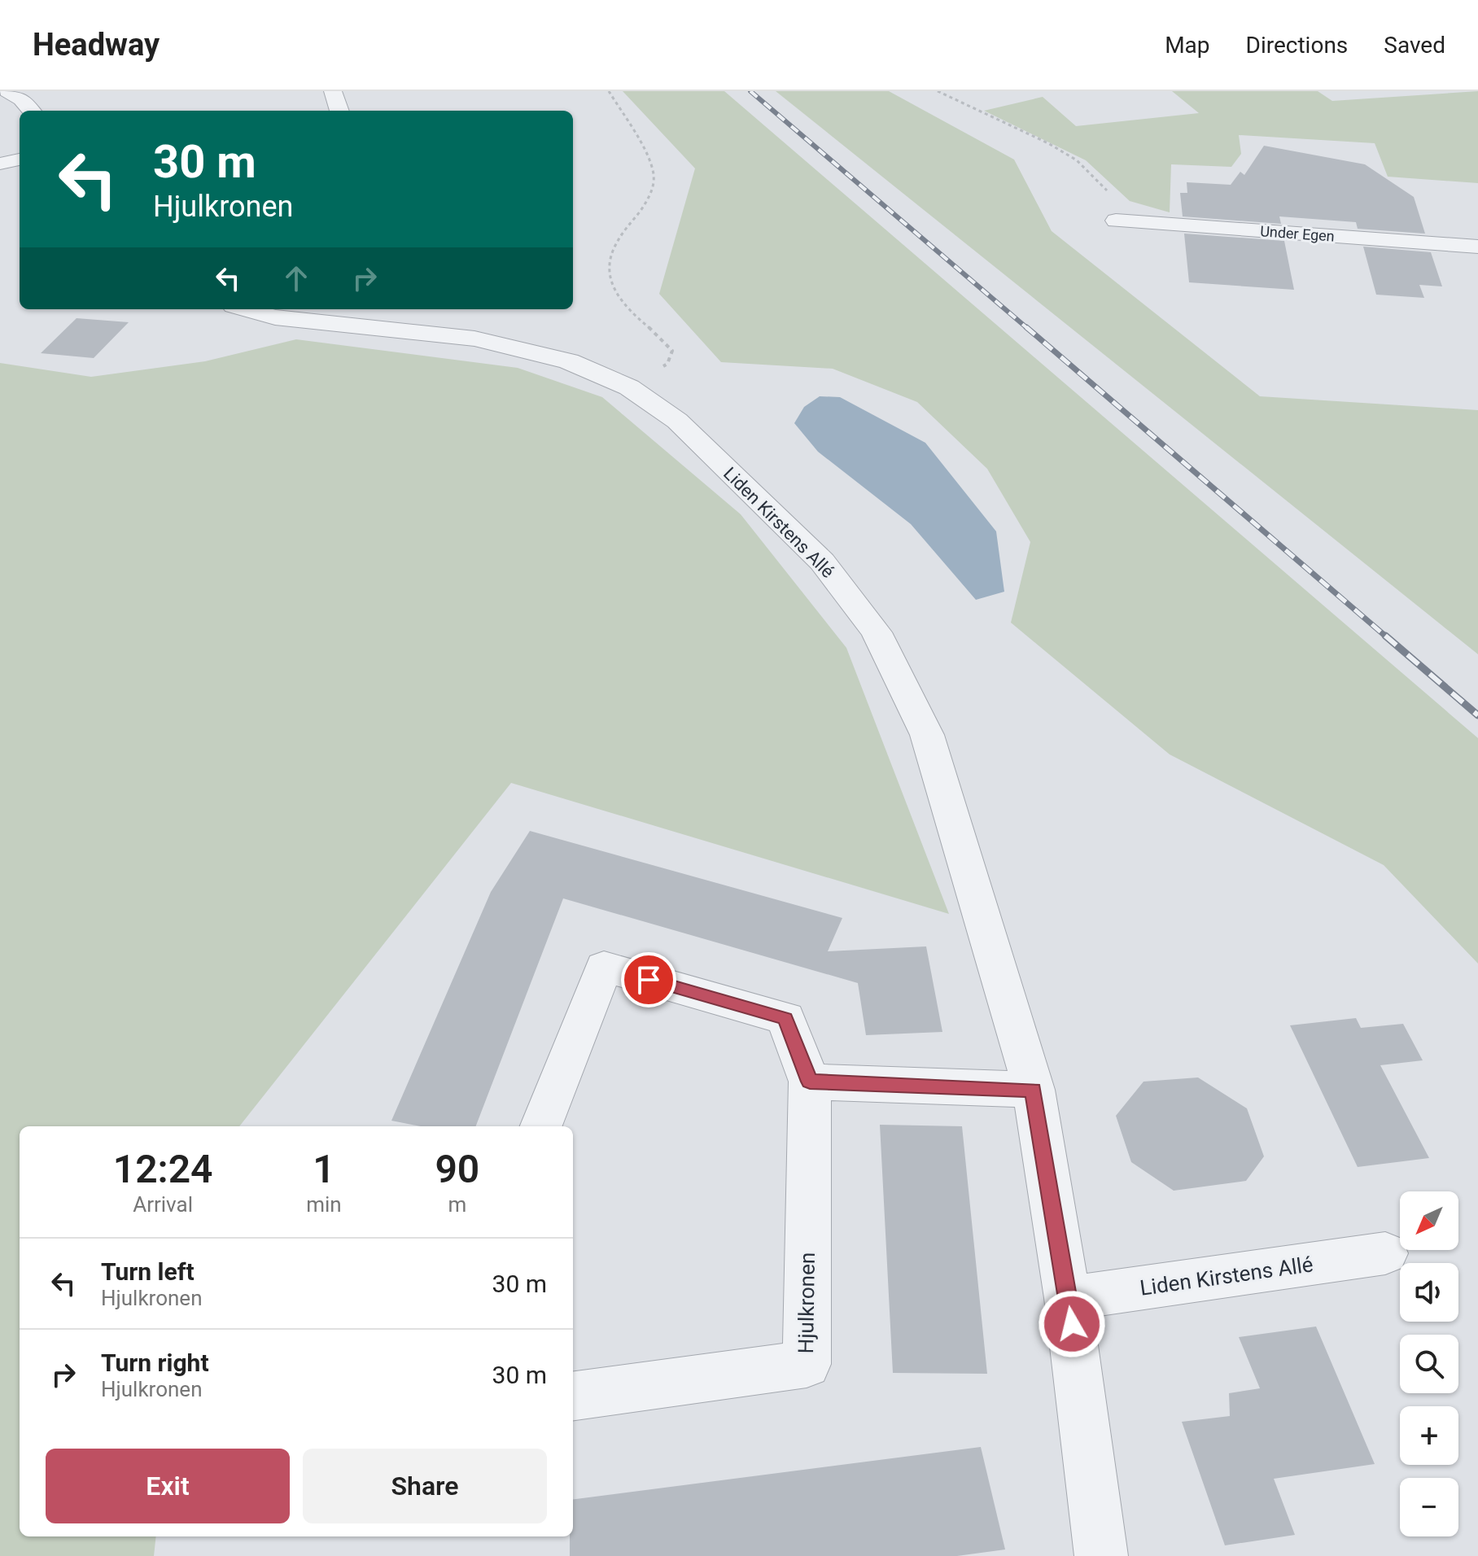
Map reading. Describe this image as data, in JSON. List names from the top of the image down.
{
  "streets": {
    "street": ["Under Egen", "Liden Kirstens Allé", "Hjulkronen"]
  },
  "north": "bottom left",
  "page": {
    "header": "Headway",
    "nav": ["Map", "Directions", "Saved"],
    "turn": ["30 m", "Hjulkronen"],
    "eta": [
      "12:24",
      "Arrival",
      "1",
      "min",
      "90",
      "m"
    ],
    "map_buttons": ["+", "−"],
    "list": [
      {
        "name": "Turn left",
        "note": "Hjulkronen",
        "value": "30 m"
      },
      {
        "name": "Turn right",
        "note": "Hjulkronen",
        "value": "30 m"
      }
    ],
    "buttons": ["Exit", "Share"]
  }
}
